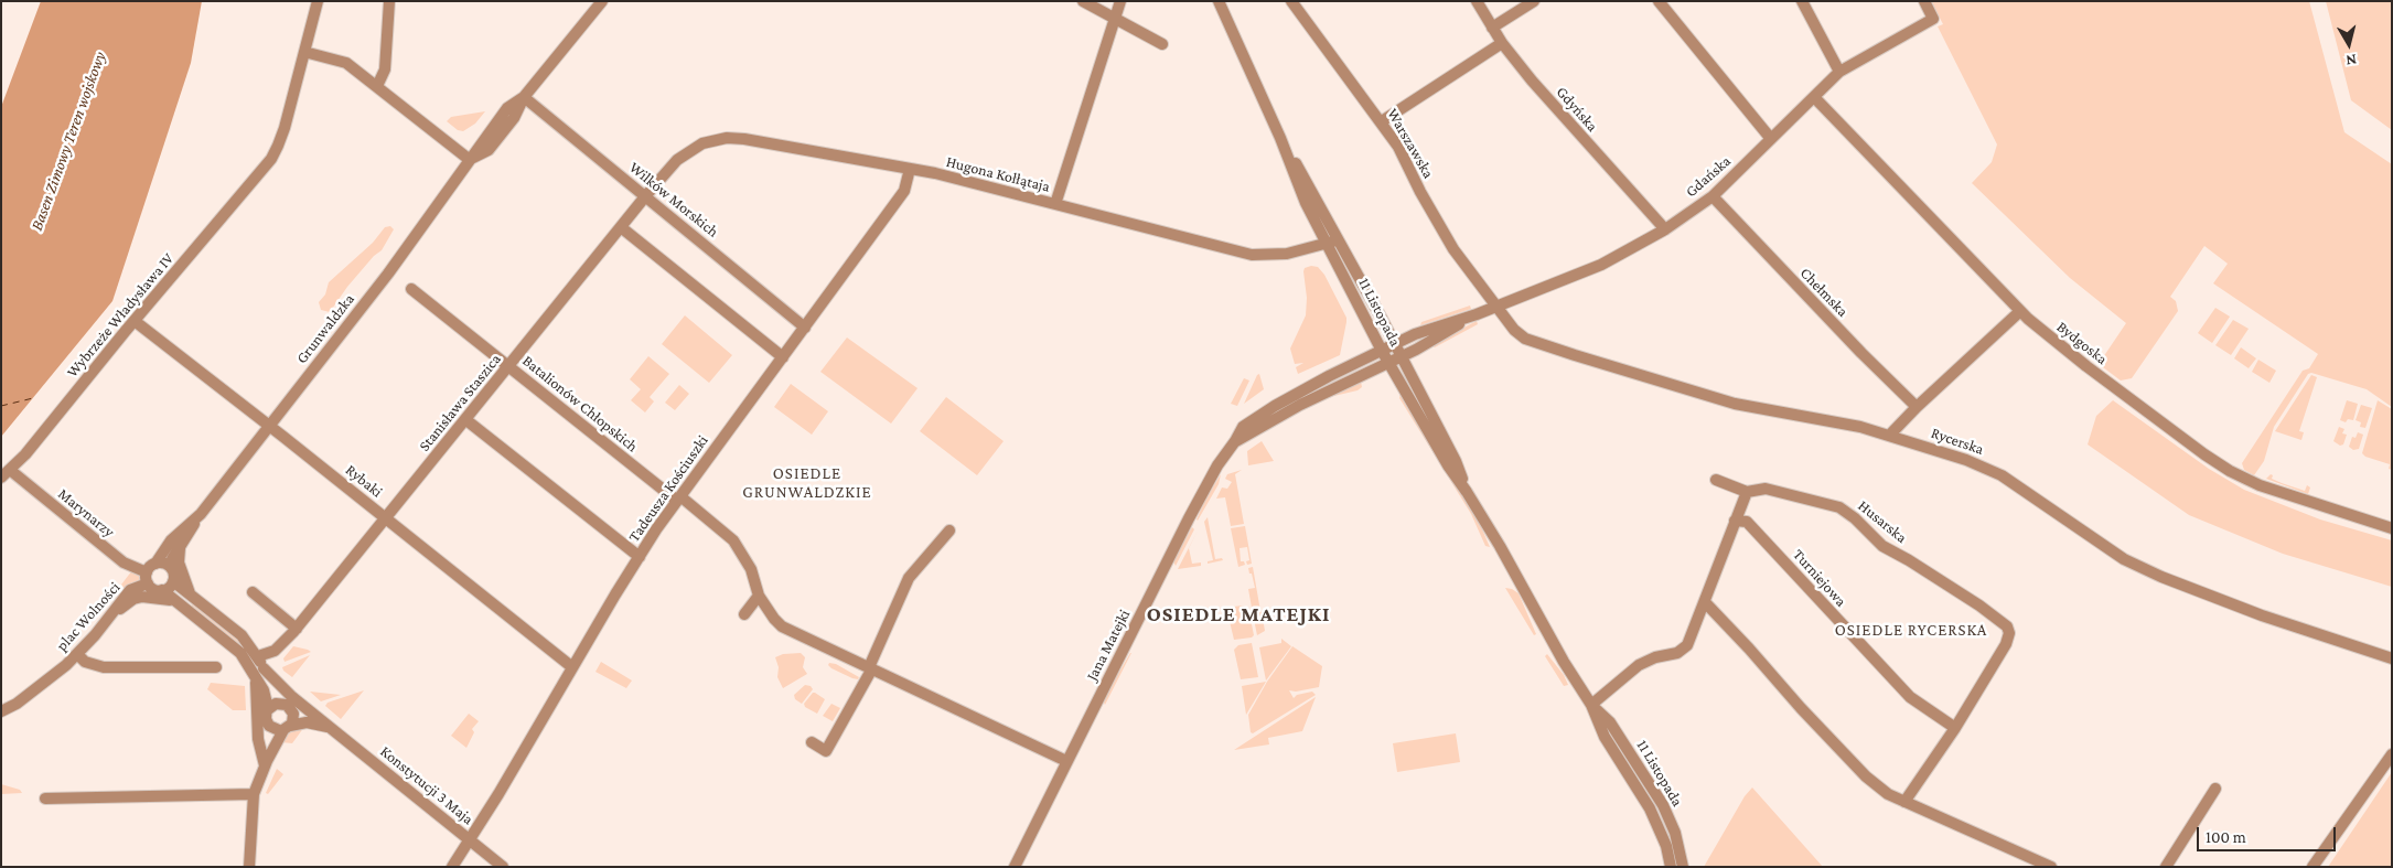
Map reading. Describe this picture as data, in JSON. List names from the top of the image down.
{
  "streets": {
    "street": [
      "Gdyńska",
      "Warszawska",
      "Hugona Kołłątaja",
      "Gdańska",
      "Wilków Morskich",
      "Chełmska",
      "11 Listopada",
      "Wybrzeże Władysława IV",
      "Grunwaldzka",
      "Bydgoska",
      "Stanisława Staszica",
      "Batalionów Chłopskich",
      "Rycerska",
      "Rybaki",
      "Tadeusza Kościuszki",
      "Marynarzy",
      "Husarska",
      "Turniejowa",
      "plac Wolności",
      "Jana Matejki",
      "Konstytucji 3 Maja"
    ]
  },
  "crossings": [
    ["Gdyńska", "Gdańska"],
    ["Warszawska", "Gdańska"],
    ["Warszawska", "Rycerska"],
    ["Hugona Kołłątaja", "Wilków Morskich"],
    ["Hugona Kołłątaja", "11 Listopada"],
    ["Hugona Kołłątaja", "Stanisława Staszica"],
    ["Hugona Kołłątaja", "Tadeusza Kościuszki"],
    ["Gdańska", "Chełmska"],
    ["Gdańska", "11 Listopada"],
    ["Gdańska", "Bydgoska"],
    ["Gdańska", "Rycerska"],
    ["Gdańska", "Jana Matejki"],
    ["Wilków Morskich", "Grunwaldzka"],
    ["Wilków Morskich", "Stanisława Staszica"],
    ["Wilków Morskich", "Tadeusza Kościuszki"],
    ["11 Listopada", "Jana Matejki"],
    ["Wybrzeże Władysława IV", "Rybaki"],
    ["Wybrzeże Władysława IV", "Marynarzy"],
    ["Grunwaldzka", "Rybaki"],
    ["Grunwaldzka", "Marynarzy"],
    ["Grunwaldzka", "plac Wolności"],
    ["Stanisława Staszica", "Batalionów Chłopskich"],
    ["Stanisława Staszica", "Rybaki"],
    ["Batalionów Chłopskich", "Tadeusza Kościuszki"],
    ["Batalionów Chłopskich", "Jana Matejki"],
    ["Rybaki", "Tadeusza Kościuszki"],
    ["Tadeusza Kościuszki", "Konstytucji 3 Maja"],
    ["Marynarzy", "plac Wolności"],
    ["Husarska", "Turniejowa"]
  ],
  "districts": ["OSIEDLE GRUNWALDZKIE", "OSIEDLE MATEJKI", "OSIEDLE RYCERSKA"],
  "water": ["Basen Zimowy Teren wojskowy"],
  "scale_bar": "100 m",
  "north": "bottom"
}
